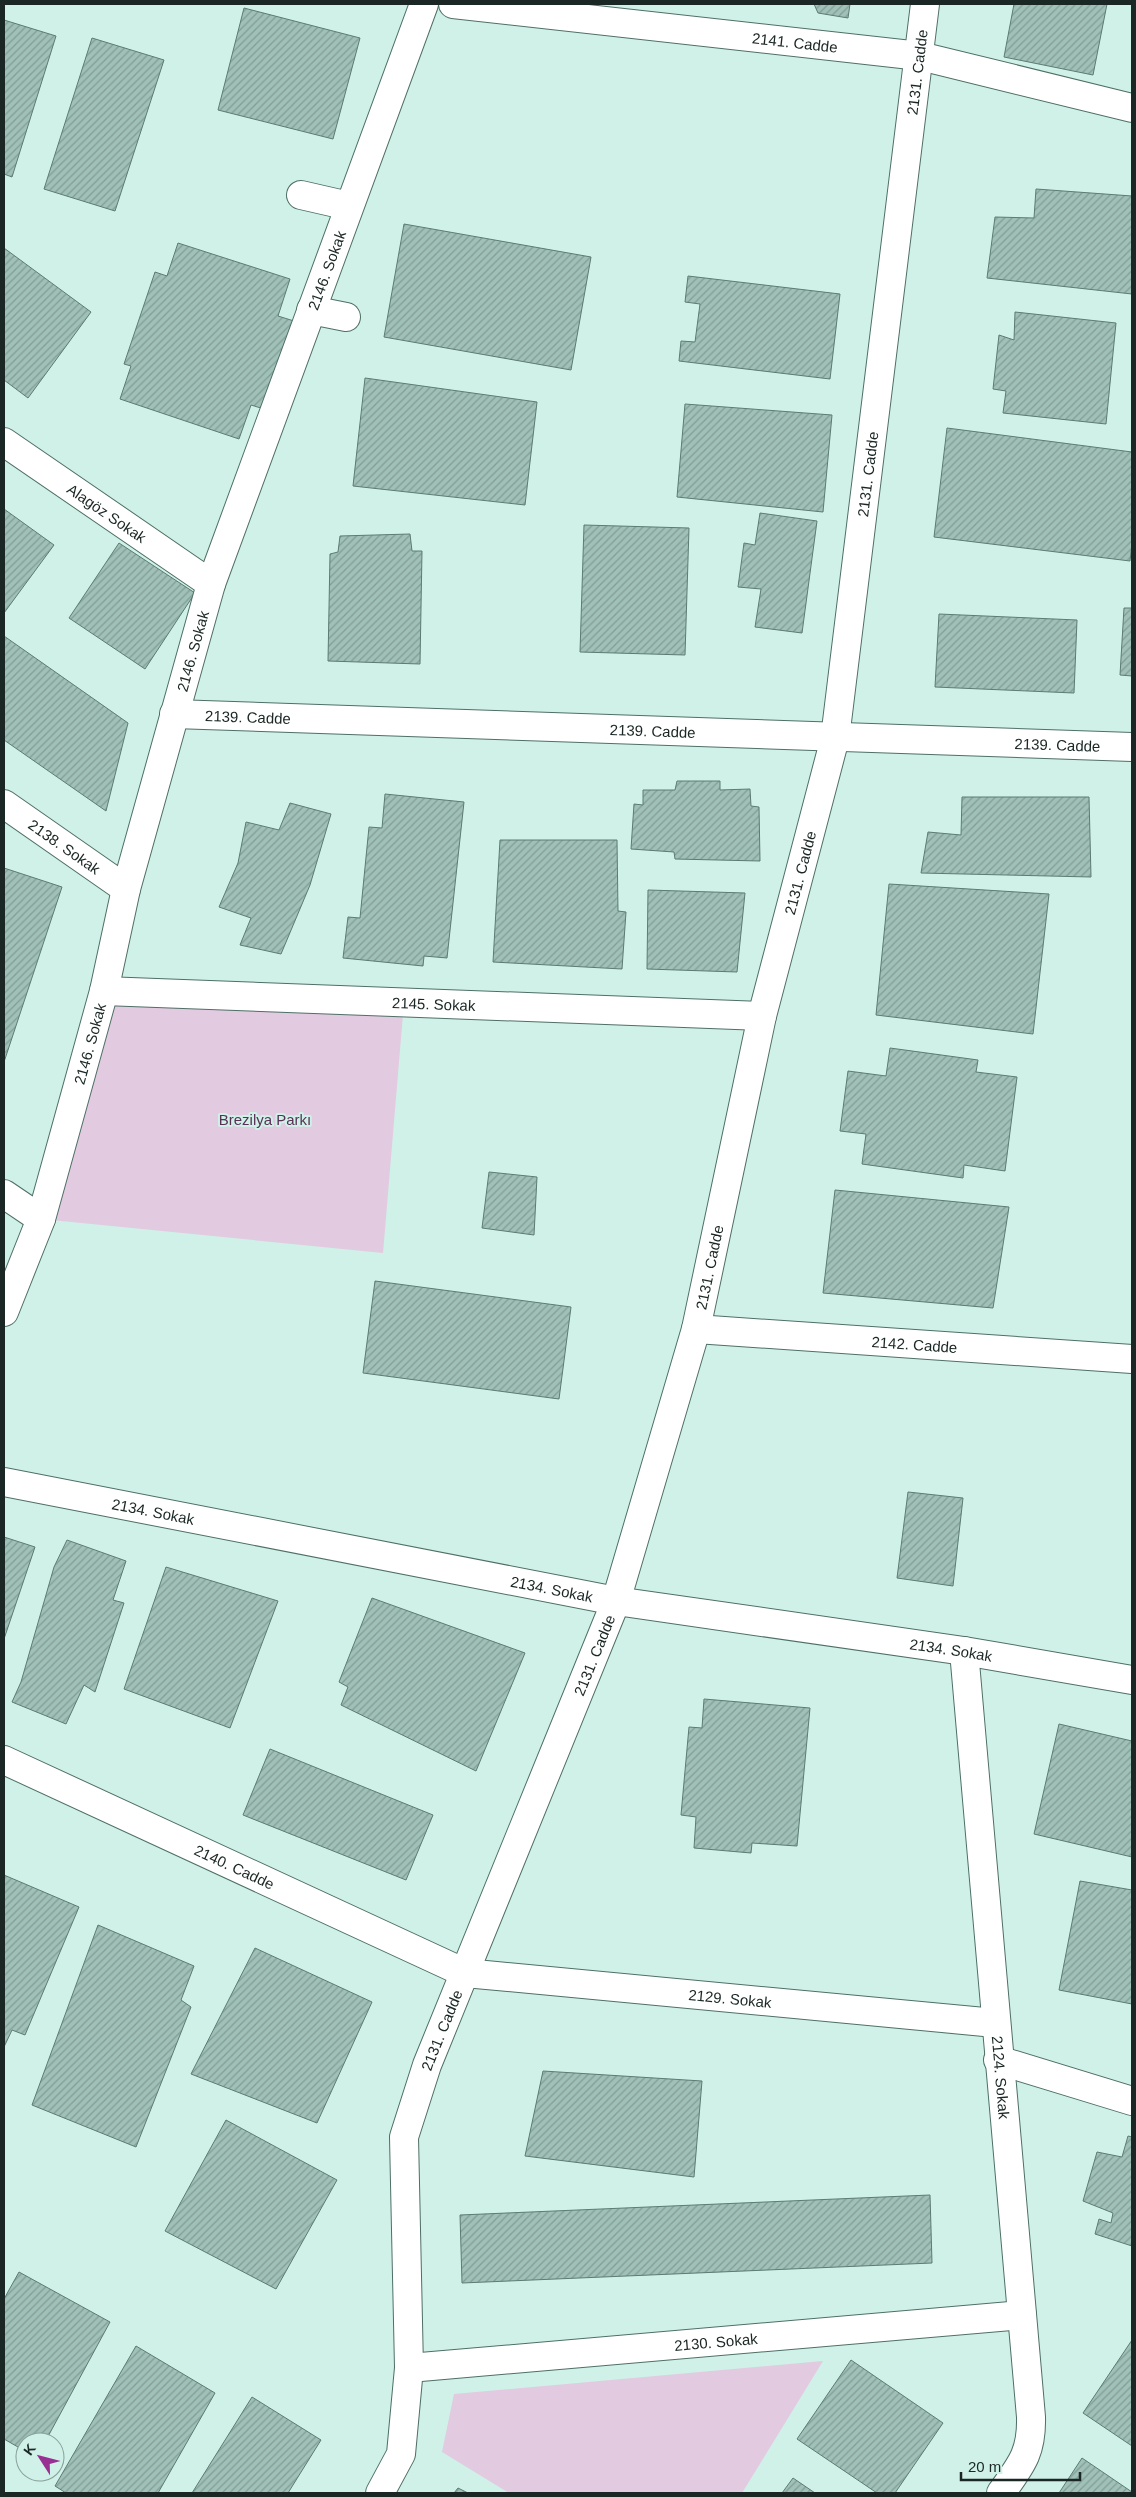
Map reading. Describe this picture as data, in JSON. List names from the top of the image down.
{
  "streets": {
    "street": [
      "2141. Cadde",
      "2131. Cadde",
      "2146. Sokak",
      "Alagöz Sokak",
      "2139. Cadde",
      "2138. Sokak",
      "2145. Sokak",
      "2142. Cadde",
      "2134. Sokak",
      "2140. Cadde",
      "2129. Sokak",
      "2124. Sokak",
      "2130. Sokak"
    ]
  },
  "crossings": [
    ["2141. Cadde", "2131. Cadde"],
    ["2131. Cadde", "2139. Cadde"],
    ["2131. Cadde", "2145. Sokak"],
    ["2131. Cadde", "2142. Cadde"],
    ["2131. Cadde", "2134. Sokak"],
    ["2131. Cadde", "2140. Cadde"],
    ["2131. Cadde", "2129. Sokak"],
    ["2131. Cadde", "2130. Sokak"],
    ["2146. Sokak", "Alagöz Sokak"],
    ["2146. Sokak", "2139. Cadde"],
    ["2146. Sokak", "2138. Sokak"],
    ["2146. Sokak", "2145. Sokak"],
    ["2134. Sokak", "2124. Sokak"],
    ["2140. Cadde", "2129. Sokak"],
    ["2129. Sokak", "2124. Sokak"],
    ["2124. Sokak", "2130. Sokak"]
  ],
  "parks": ["Brezilya Parkı"],
  "scale_bar": "20 m",
  "north": "top left"
}
